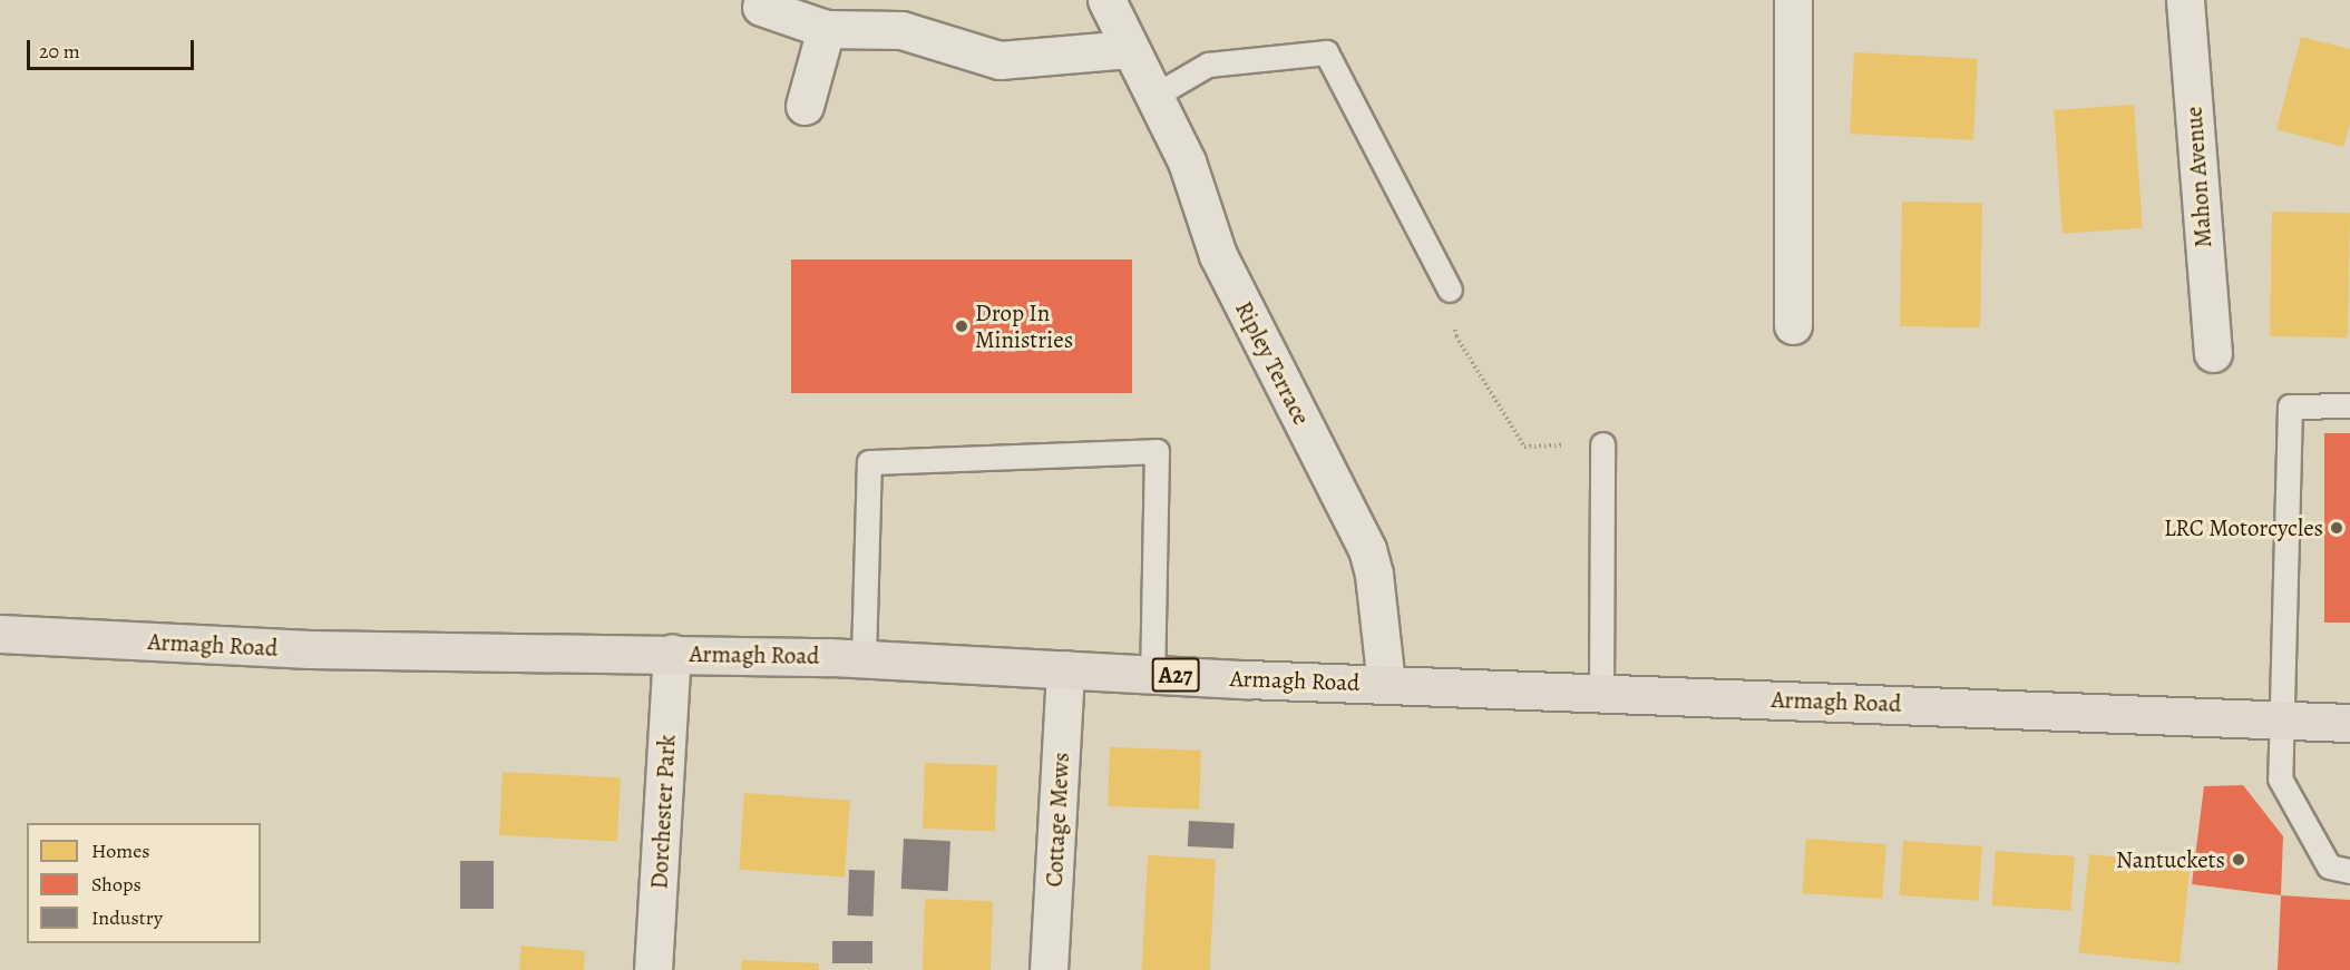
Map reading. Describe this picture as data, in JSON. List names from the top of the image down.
{
  "streets": {
    "main road": ["Armagh Road", "A27"],
    "street": [
      "Mahon Avenue",
      "Ripley Terrace",
      "Dorchester Park",
      "Cottage Mews"
    ]
  },
  "crossings": [
    ["Ripley Terrace", "Armagh Road"],
    ["Armagh Road", "Dorchester Park"],
    ["Armagh Road", "Cottage Mews"]
  ],
  "places": ["Drop In Ministries", "LRC Motorcycles", "Nantuckets"],
  "legend": ["Homes", "Shops", "Industry"],
  "scale_bar": "20 m"
}
